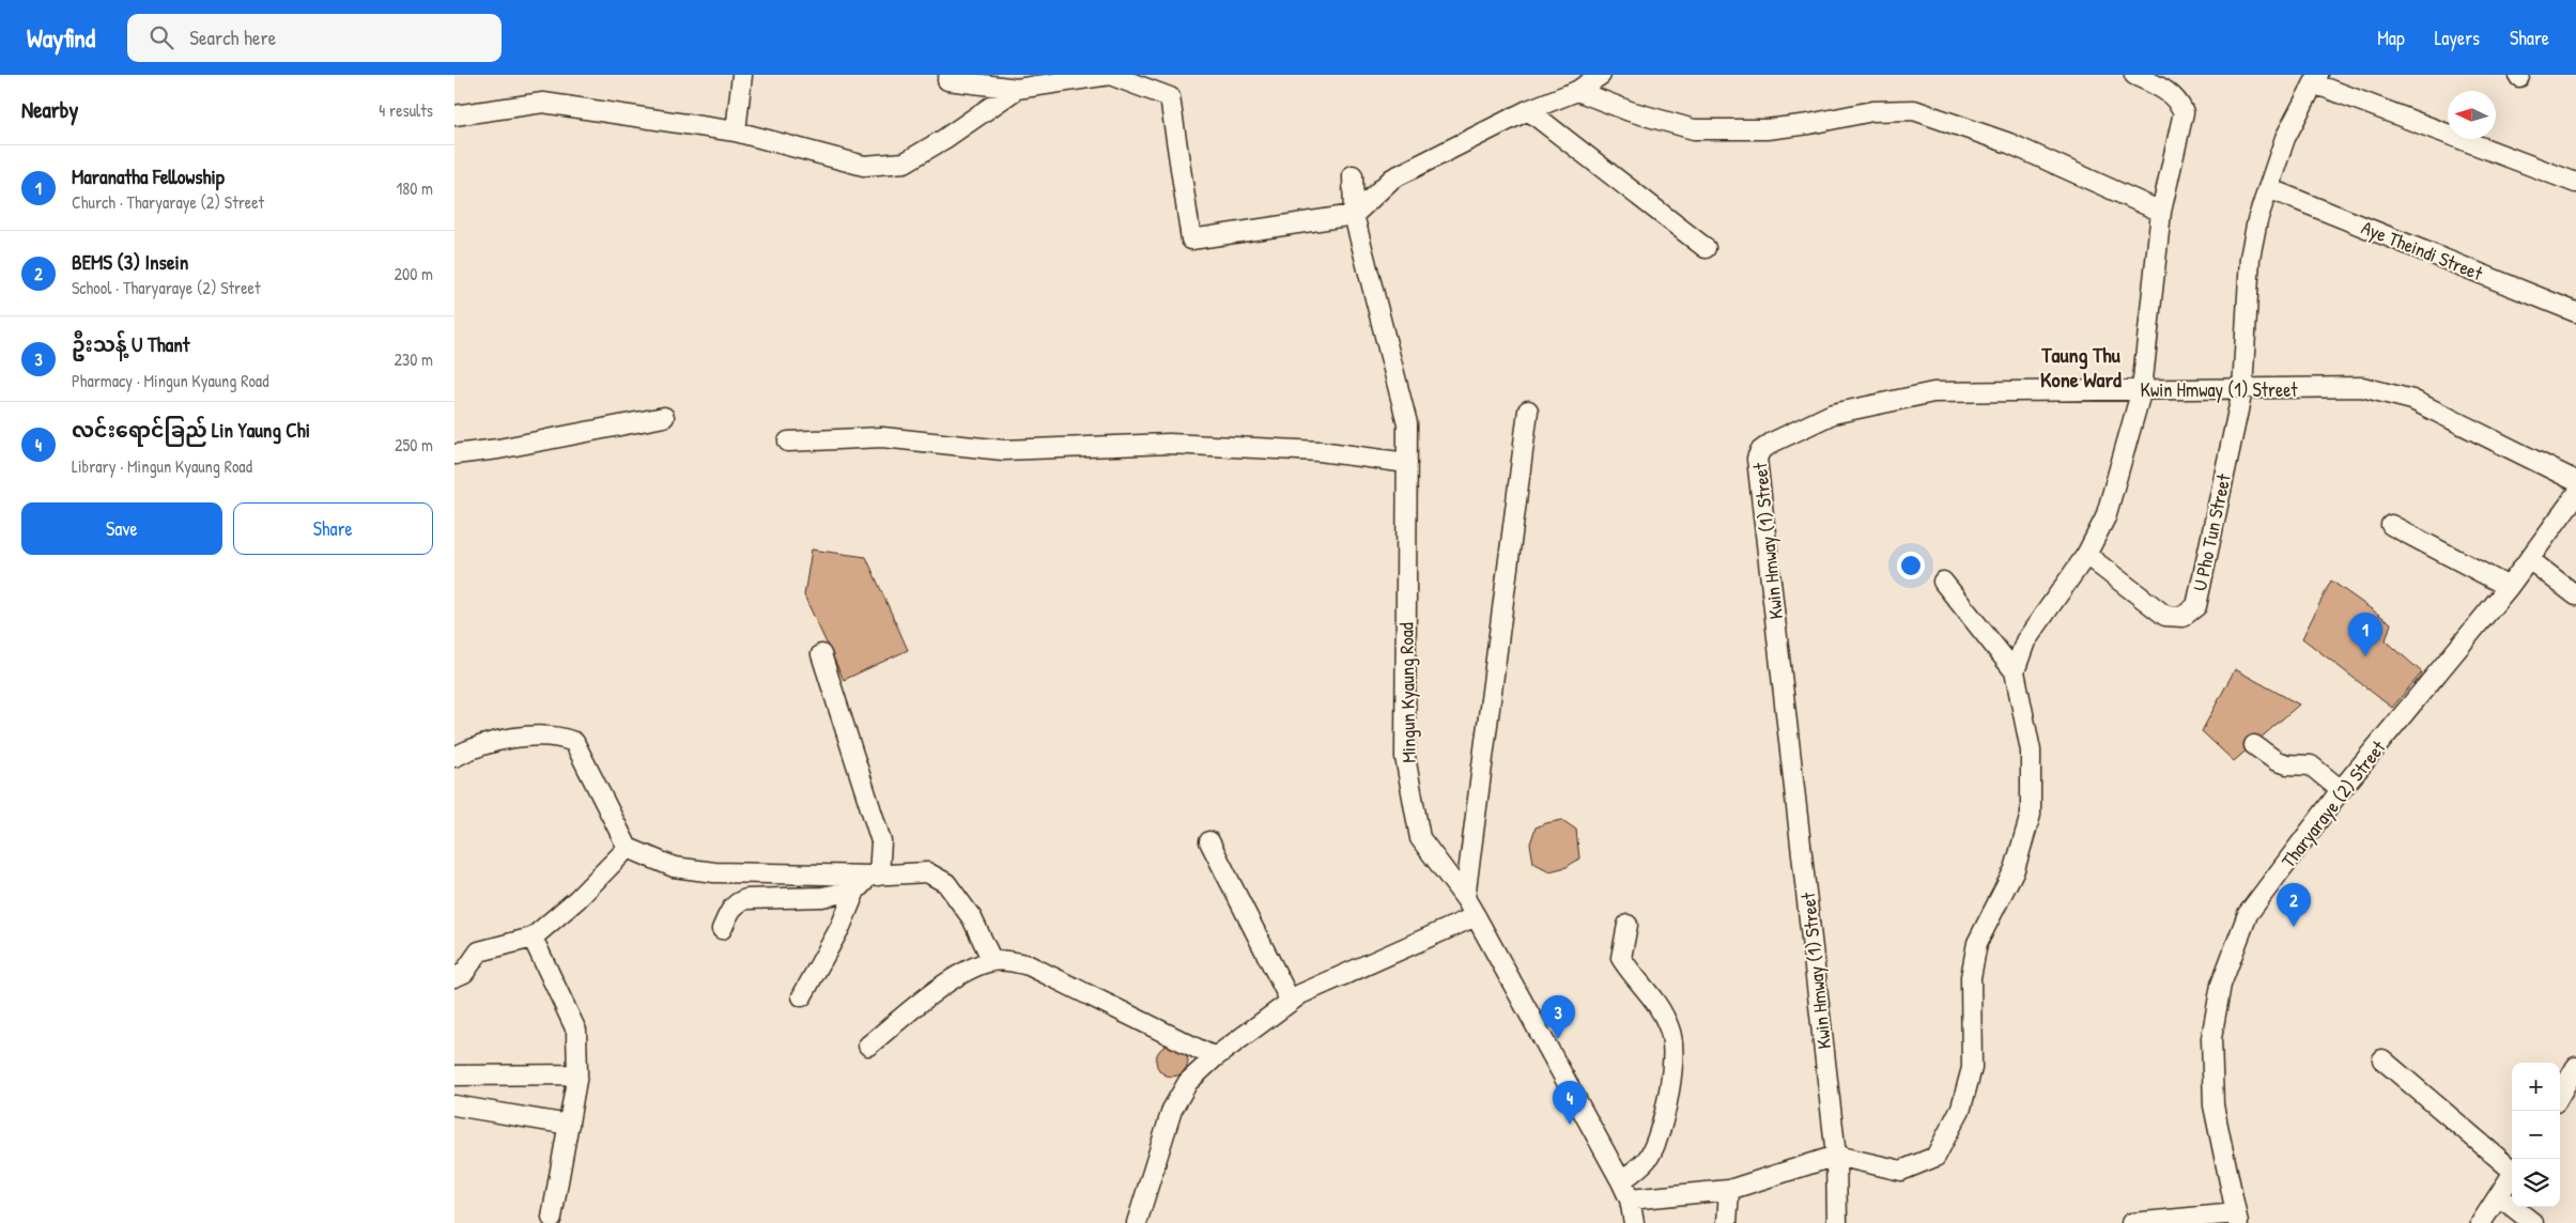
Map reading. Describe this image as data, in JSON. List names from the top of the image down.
{
  "streets": {
    "street": [
      "Aye Theindi Street",
      "Kwin Hmway (1) Street",
      "U Pho Tun Street",
      "Mingun Kyaung Road",
      "Tharyaraye (2) Street"
    ]
  },
  "crossings": [
    ["Aye Theindi Street", "U Pho Tun Street"],
    ["Kwin Hmway (1) Street", "U Pho Tun Street"]
  ],
  "districts": ["Taung Thu Kone Ward"],
  "north": "left",
  "page": {
    "header": "Wayfind",
    "search": "Search here",
    "nav": ["Map", "Layers", "Share"],
    "heading": ["Nearby", "4 results"],
    "list": [
      {
        "mark": "1",
        "name": "Maranatha Fellowship",
        "note": "Church · Tharyaraye (2) Street",
        "value": "180 m"
      },
      {
        "mark": "2",
        "name": "BEMS (3) Insein",
        "note": "School · Tharyaraye (2) Street",
        "value": "200 m"
      },
      {
        "mark": "3",
        "name": "ဦးသန့် U Thant",
        "note": "Pharmacy · Mingun Kyaung Road",
        "value": "230 m"
      },
      {
        "mark": "4",
        "name": "လင်းရောင်ခြည် Lin Yaung Chi",
        "note": "Library · Mingun Kyaung Road",
        "value": "250 m"
      }
    ],
    "buttons": ["Save", "Share"],
    "pins": [
      "1",
      "2",
      "3",
      "4"
    ],
    "map_buttons": ["+", "−"]
  }
}
